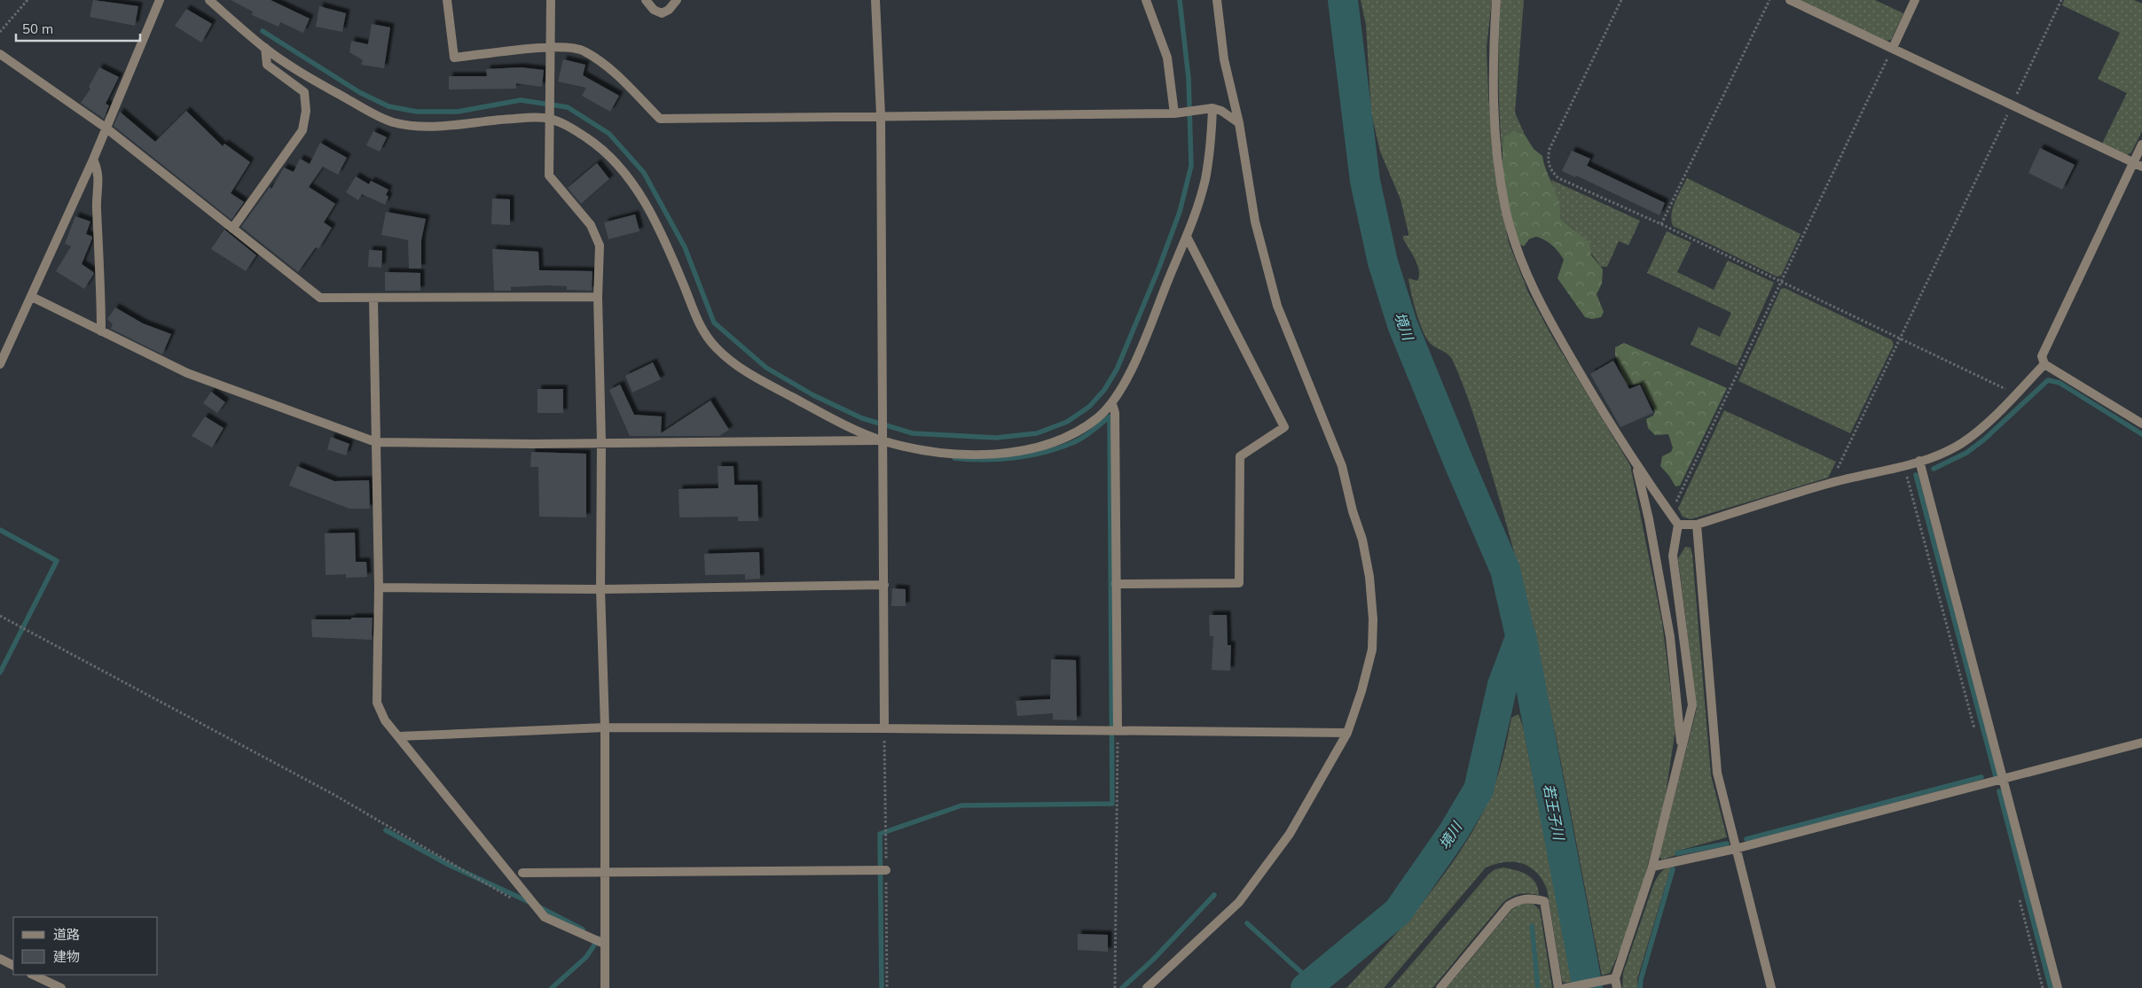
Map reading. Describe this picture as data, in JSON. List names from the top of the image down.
{
  "water": ["境川", "若王子川"],
  "legend": ["道路", "建物"],
  "scale_bar": "50 m"
}
